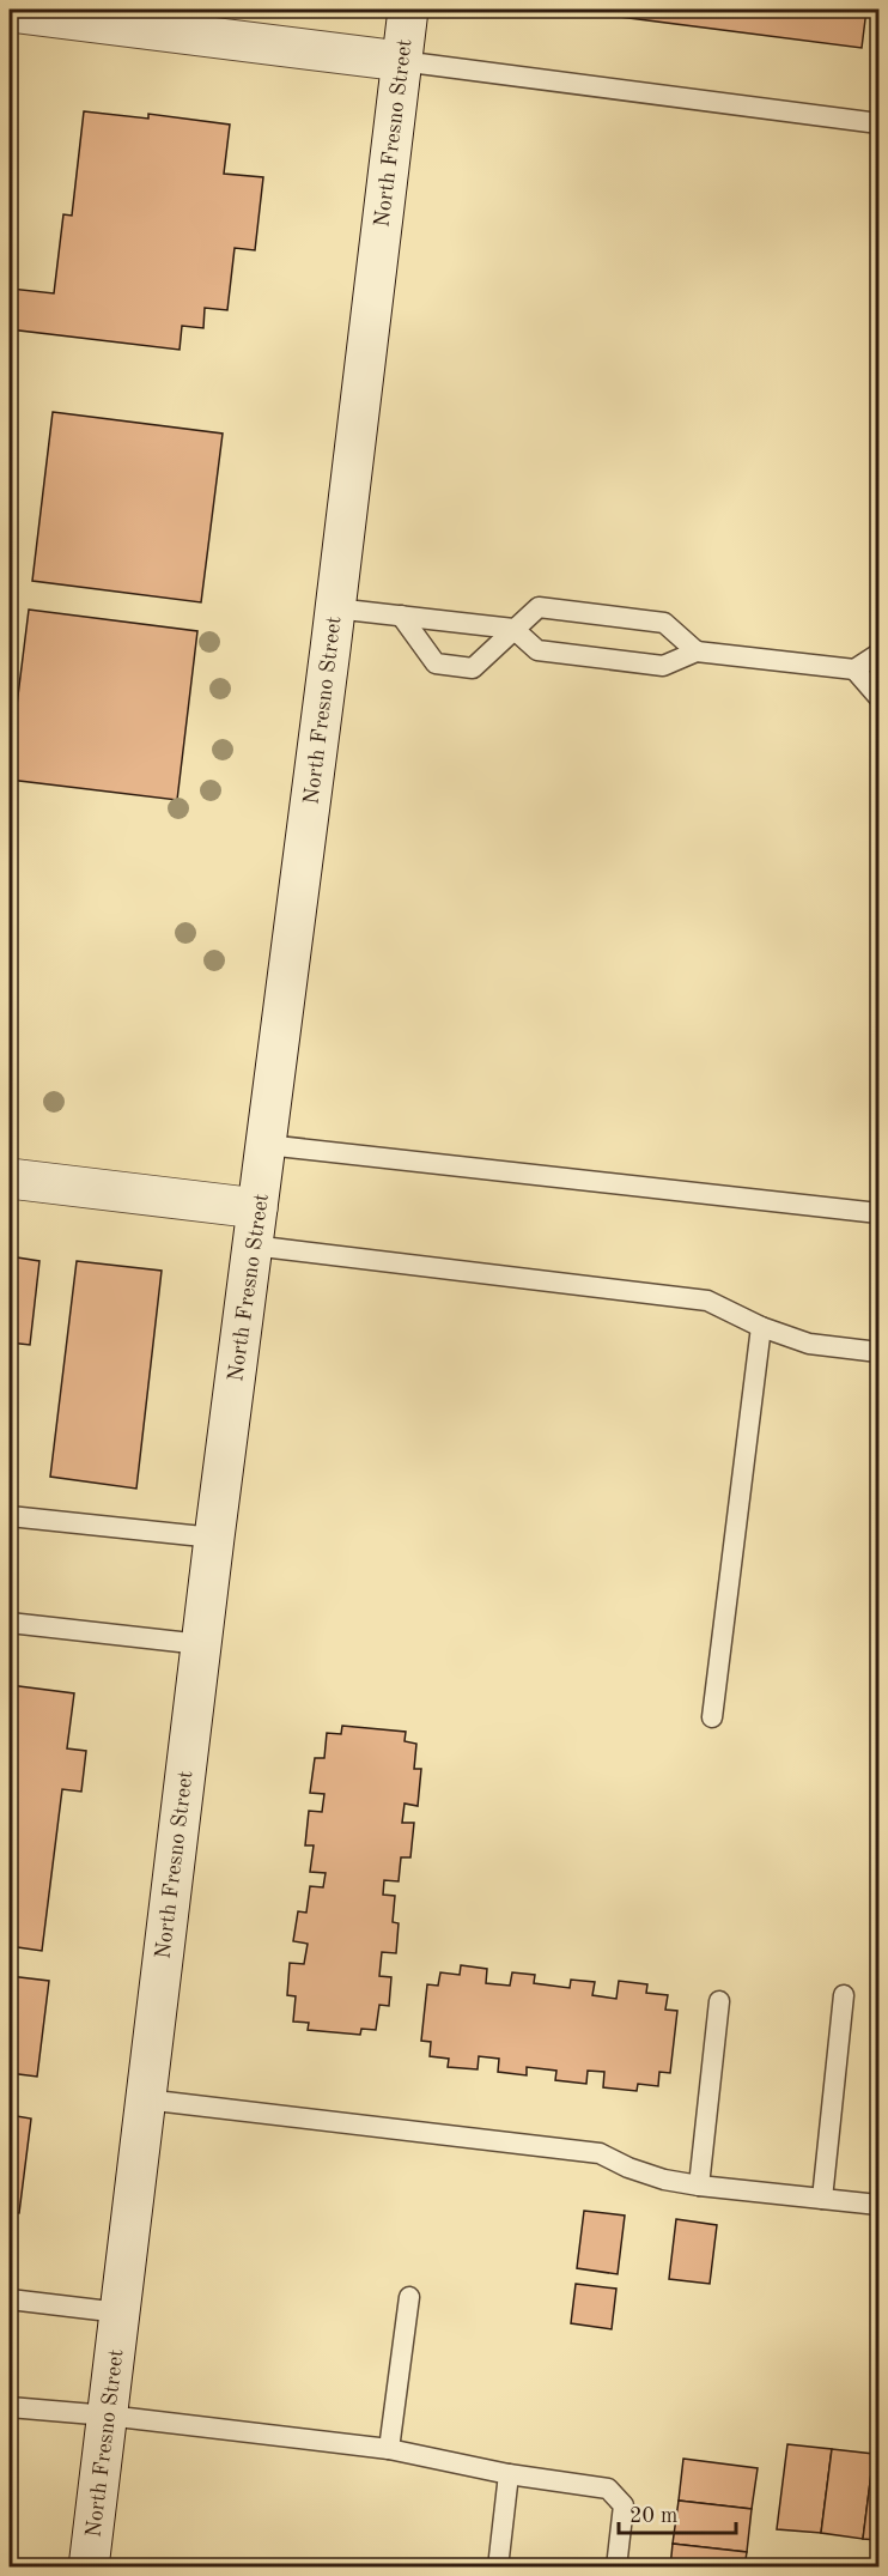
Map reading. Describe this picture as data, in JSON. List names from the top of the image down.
{
  "streets": {
    "main road": ["North Fresno Street"]
  },
  "scale_bar": "20 m"
}
